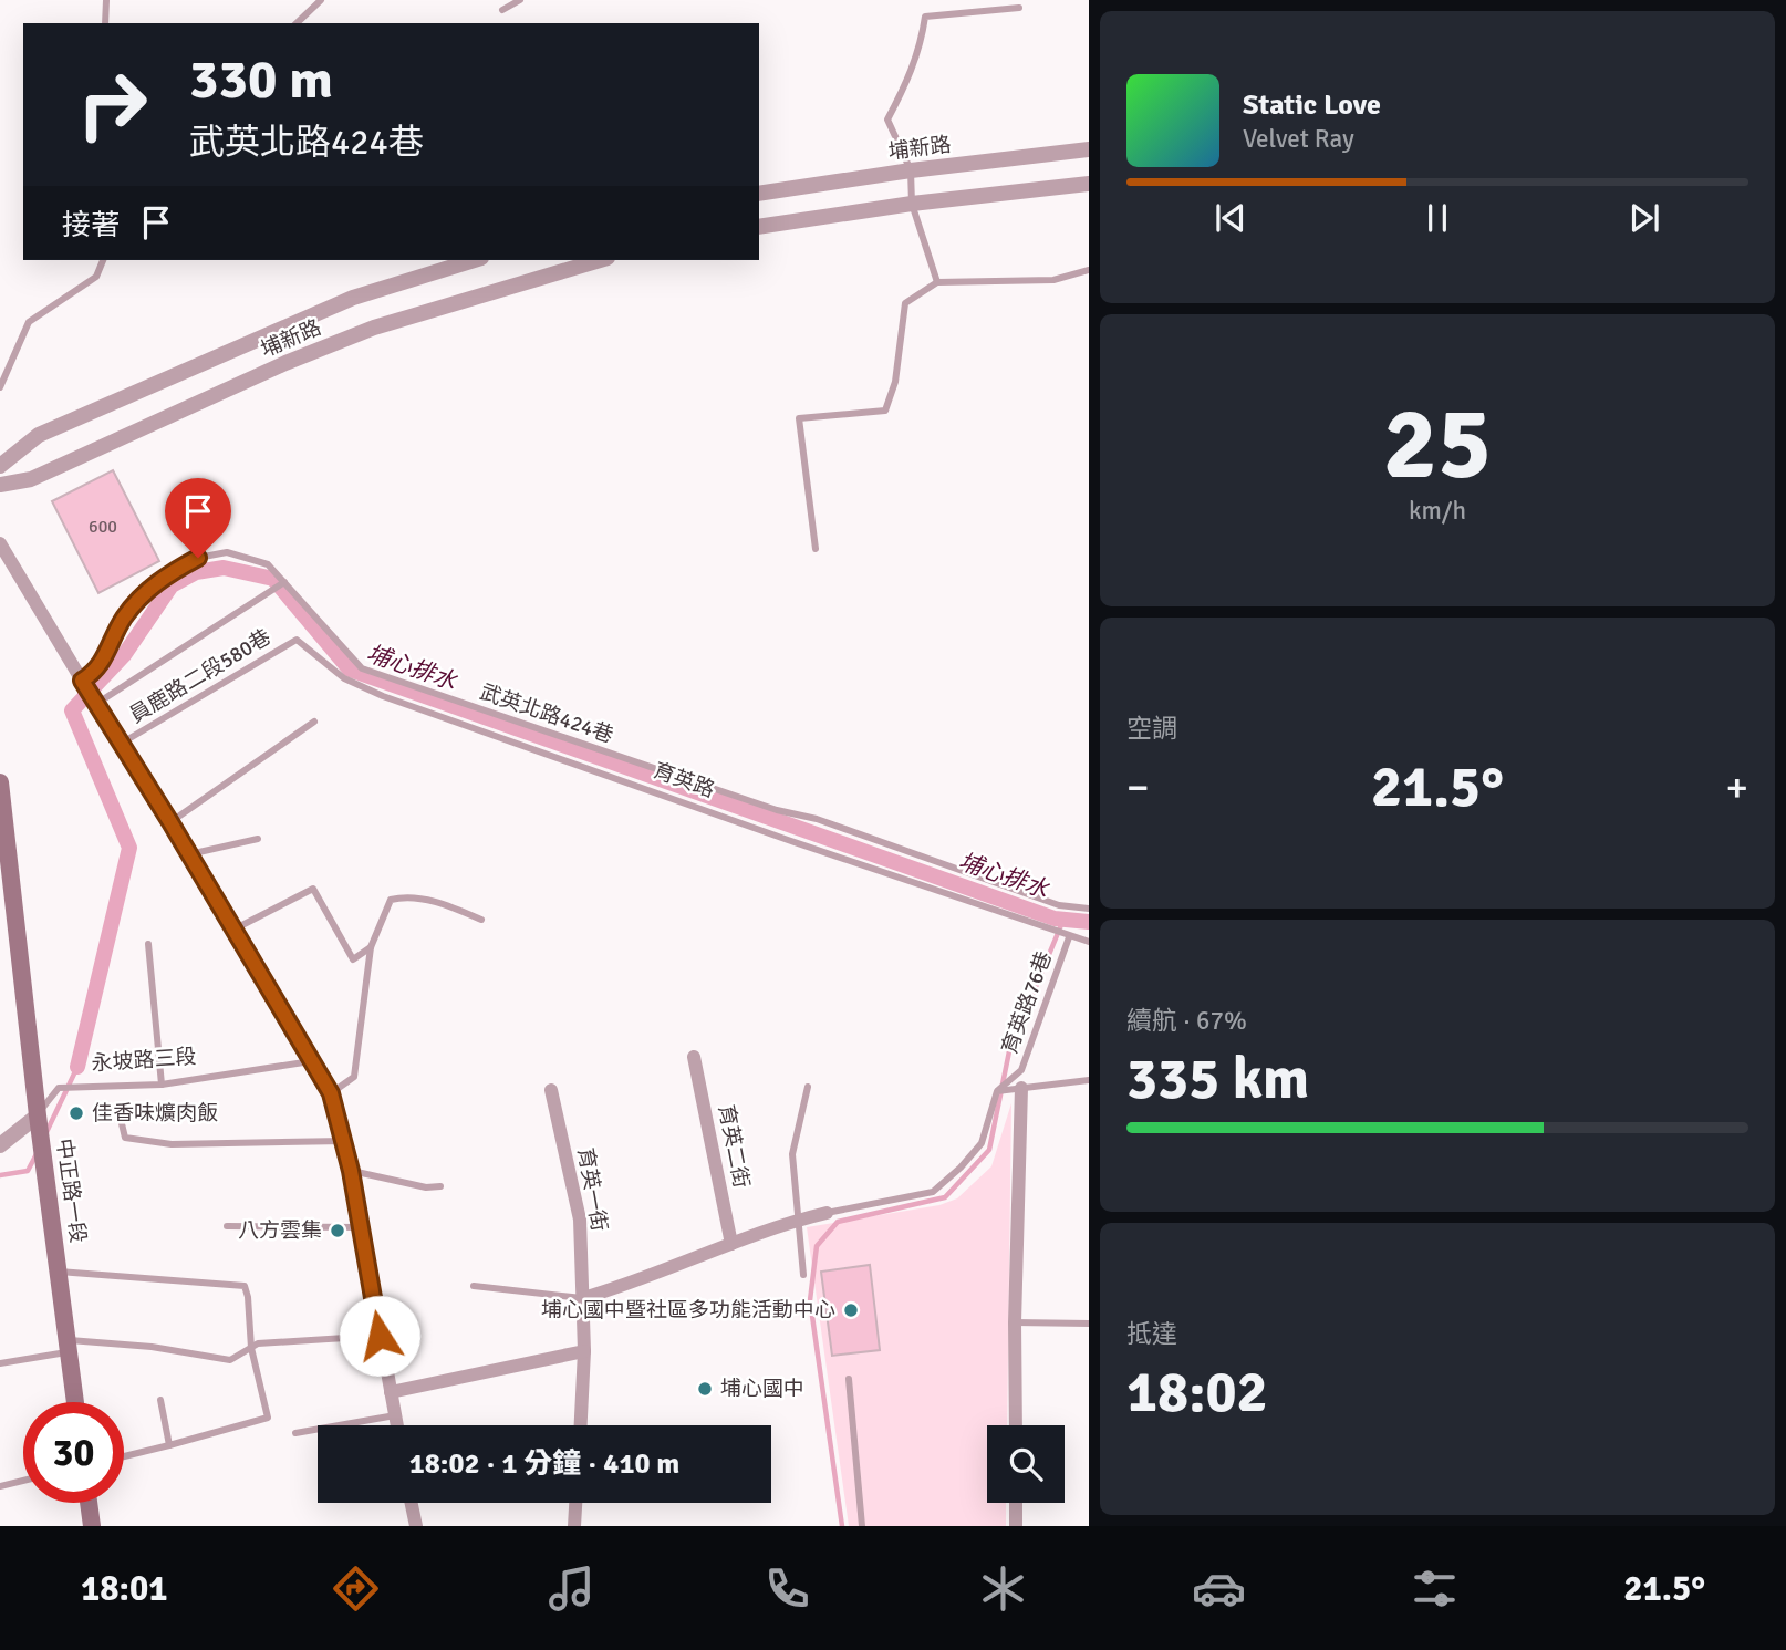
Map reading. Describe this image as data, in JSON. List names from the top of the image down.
{
  "streets": {
    "main road": ["中正路一段"],
    "street": [
      "埔新路",
      "永坡路三段",
      "育英二街",
      "育英一街"
    ],
    "lane": [
      "員鹿路二段580巷",
      "武英北路424巷",
      "育英路",
      "育英路76巷"
    ]
  },
  "crossings": [
    ["員鹿路二段580巷", "育英路"],
    ["育英路", "育英路76巷"],
    ["永坡路三段", "中正路一段"]
  ],
  "water": ["埔心排水"],
  "places": [
    "佳香味爌肉飯",
    "八方雲集",
    "埔心國中暨社區多功能活動中心",
    "埔心國中"
  ],
  "house_numbers": ["600"],
  "page": {
    "turn": ["330 m", "武英北路424巷"],
    "song": ["Static Love", "Velvet Ray"],
    "then": "接著",
    "tile": [
      ["25", "km/h"],
      "空調",
      ["續航 · 67%", "335 km"],
      ["抵達", "18:02"]
    ],
    "heat": ["−", "21.5°", "+"],
    "limit": "30",
    "trip": "18:02 · 1 分鐘 · 410 m",
    "tabs": ["18:01", "21.5°"]
  }
}
